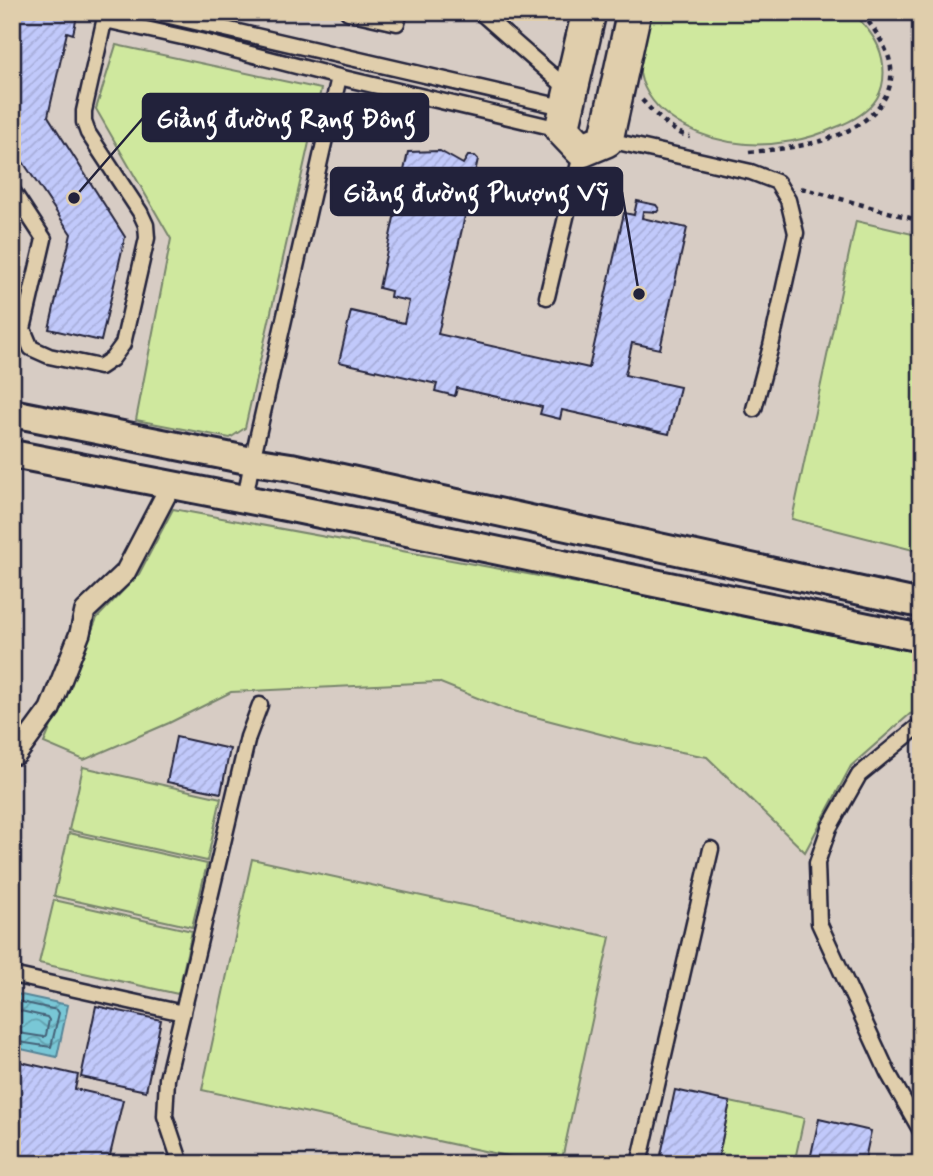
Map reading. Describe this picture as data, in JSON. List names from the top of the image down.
{
  "places": ["Giảng đường Rạng Đông", "Giảng đường Phượng Vỹ"]
}
